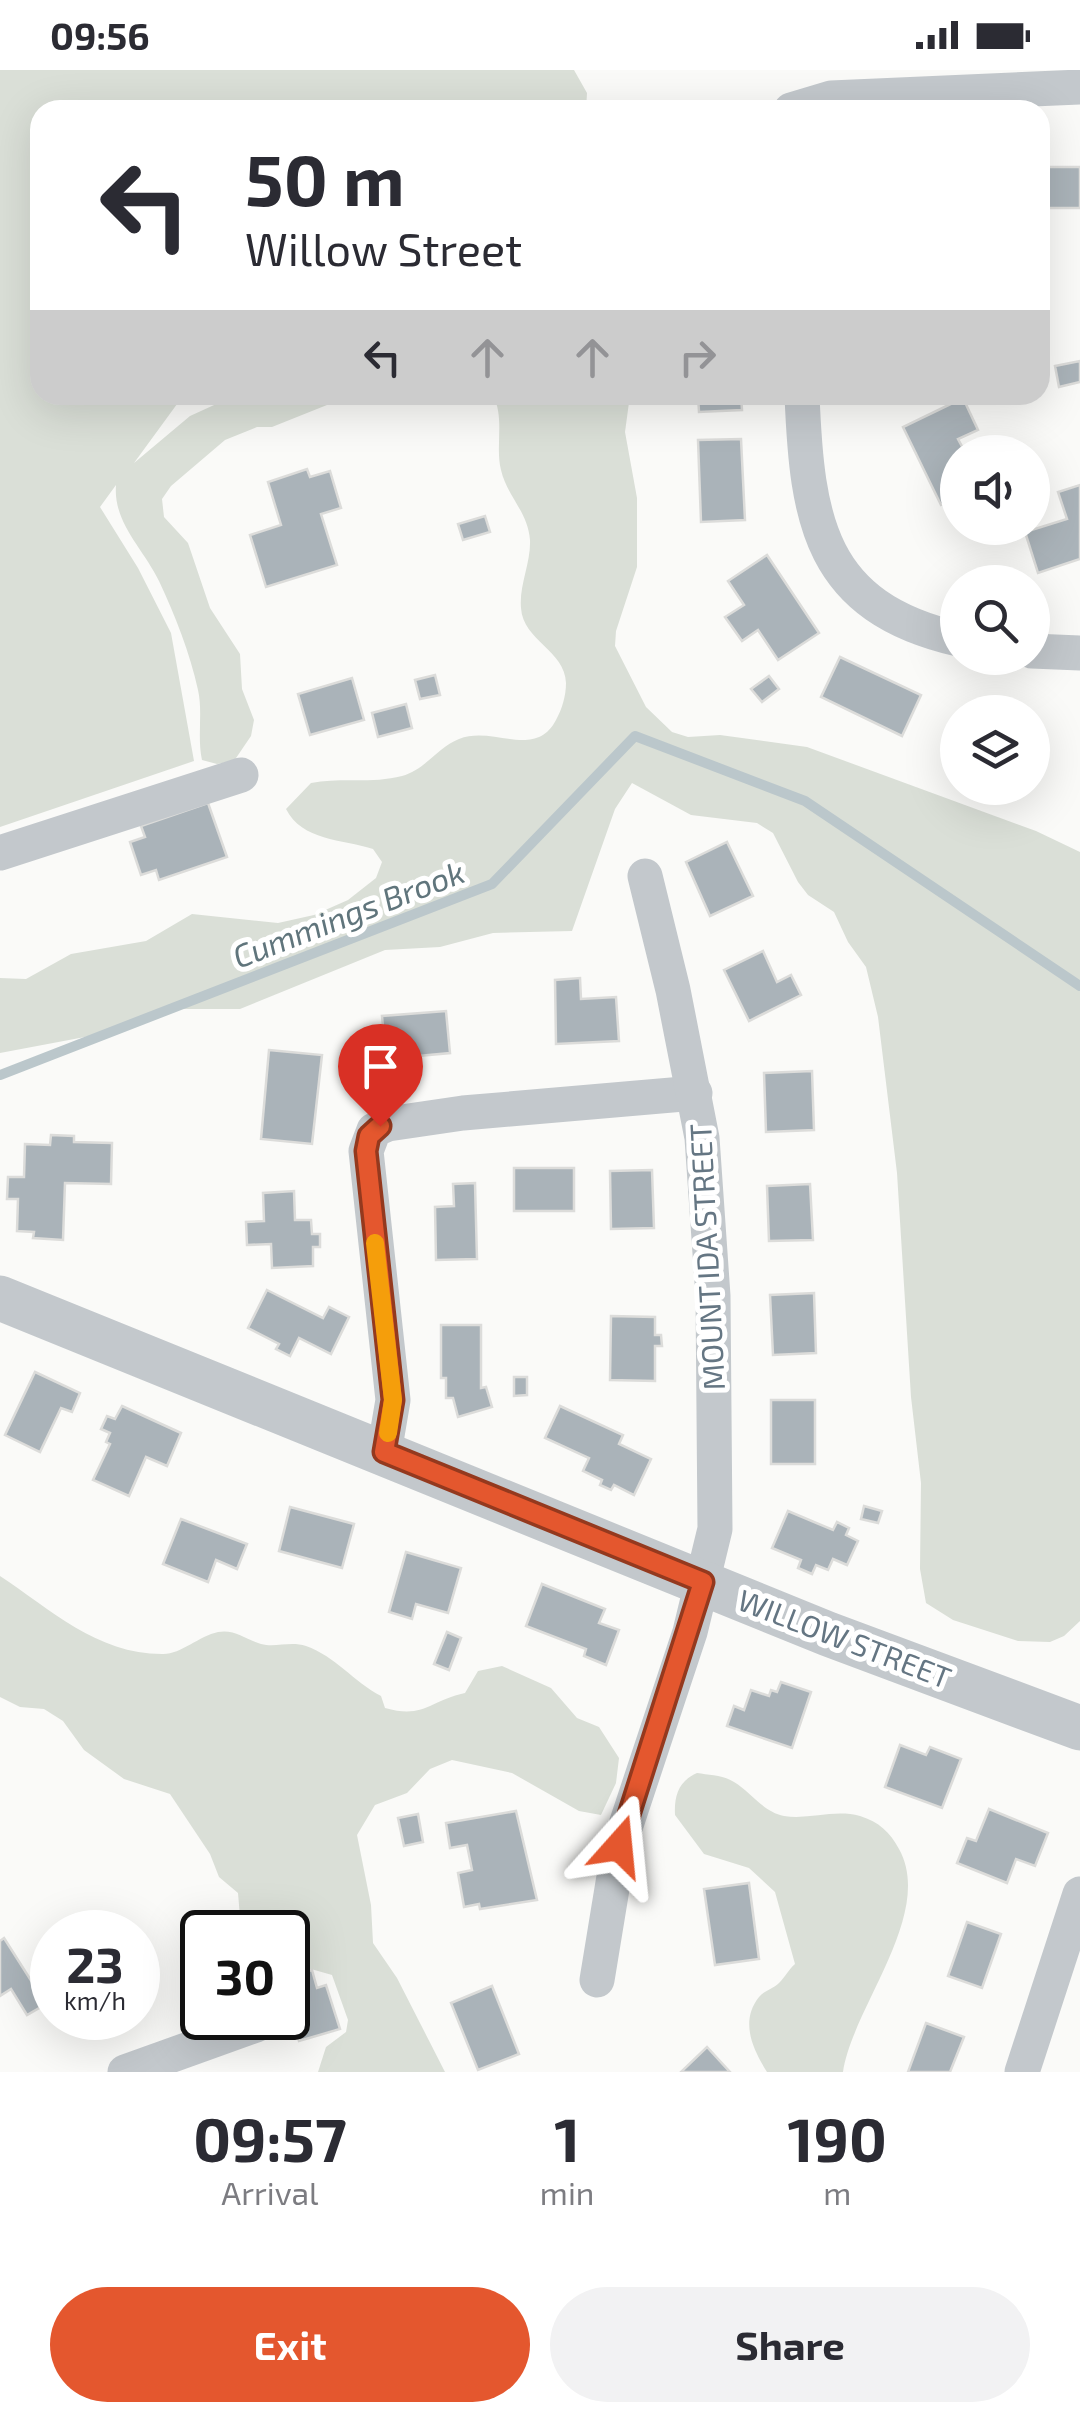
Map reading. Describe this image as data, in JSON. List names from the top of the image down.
{
  "streets": {
    "street": ["MOUNT IDA STREET", "WILLOW STREET"]
  },
  "crossings": [
    ["MOUNT IDA STREET", "WILLOW STREET"]
  ],
  "water": ["Cummings Brook"],
  "page": {
    "status": "09:56",
    "turn": ["50 m", "Willow Street"],
    "speed": "23 km/h",
    "limit": "30",
    "eta": [
      "09:57",
      "Arrival",
      "1",
      "min",
      "190",
      "m"
    ],
    "buttons": ["Exit", "Share"]
  }
}
